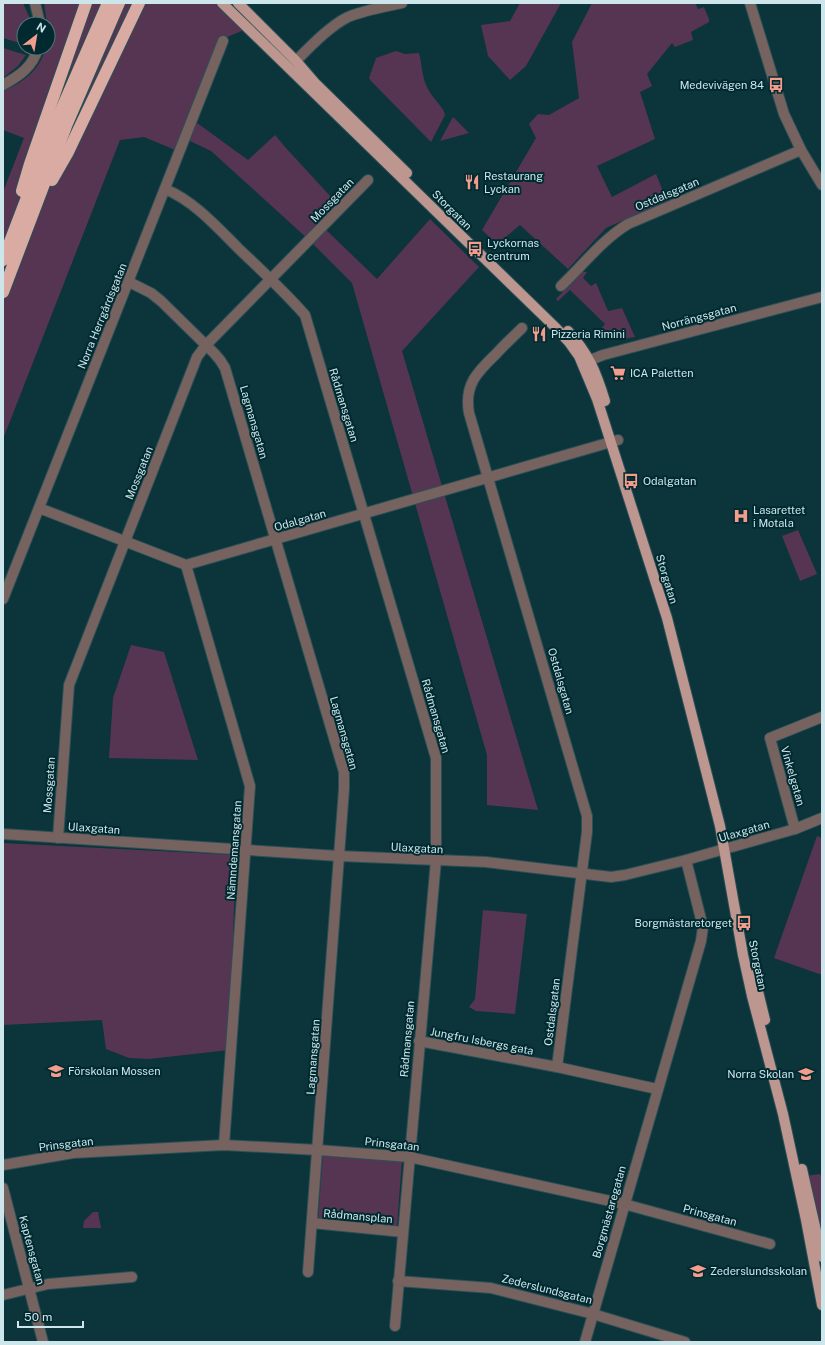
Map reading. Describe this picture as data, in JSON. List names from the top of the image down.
{
  "streets": {
    "main road": ["Storgatan"],
    "street": [
      "Ostdalsgatan",
      "Mossgatan",
      "Norra Herrgårdsgatan",
      "Norrängsgatan",
      "Rådmansgatan",
      "Lagmansgatan",
      "Odalgatan",
      "Vinkelgatan",
      "Ulaxgatan",
      "Nämndemansgatan",
      "Jungfru Isbergs gata",
      "Prinsgatan",
      "Borgmästaregatan",
      "Rådmansplan",
      "Kaptensgatan",
      "Zederslundsgatan"
    ]
  },
  "crossings": [
    ["Ostdalsgatan", "Odalgatan"],
    ["Ostdalsgatan", "Ulaxgatan"],
    ["Ostdalsgatan", "Jungfru Isbergs gata"],
    ["Mossgatan", "Rådmansgatan"],
    ["Mossgatan", "Lagmansgatan"],
    ["Mossgatan", "Ulaxgatan"],
    ["Storgatan", "Norrängsgatan"],
    ["Storgatan", "Odalgatan"],
    ["Storgatan", "Ulaxgatan"],
    ["Norra Herrgårdsgatan", "Rådmansgatan"],
    ["Norra Herrgårdsgatan", "Lagmansgatan"],
    ["Rådmansgatan", "Odalgatan"],
    ["Rådmansgatan", "Ulaxgatan"],
    ["Rådmansgatan", "Jungfru Isbergs gata"],
    ["Rådmansgatan", "Prinsgatan"],
    ["Rådmansgatan", "Rådmansplan"],
    ["Rådmansgatan", "Zederslundsgatan"],
    ["Lagmansgatan", "Odalgatan"],
    ["Lagmansgatan", "Ulaxgatan"],
    ["Lagmansgatan", "Prinsgatan"],
    ["Lagmansgatan", "Rådmansplan"],
    ["Odalgatan", "Nämndemansgatan"],
    ["Vinkelgatan", "Ulaxgatan"],
    ["Ulaxgatan", "Nämndemansgatan"],
    ["Nämndemansgatan", "Prinsgatan"],
    ["Jungfru Isbergs gata", "Borgmästaregatan"],
    ["Prinsgatan", "Borgmästaregatan"],
    ["Borgmästaregatan", "Zederslundsgatan"]
  ],
  "places": {
    "bus stop": [
      "Medevivägen 84",
      "Lyckornas centrum",
      "Odalgatan",
      "Borgmästaretorget"
    ],
    "restaurant": ["Restaurang Lyckan", "Pizzeria Rimini"],
    "supermarket": ["ICA Paletten"],
    "hospital": ["Lasarettet i Motala"],
    "school or university": ["Förskolan Mossen", "Norra Skolan", "Zederslundsskolan"]
  },
  "scale_bar": "50 m",
  "north": "top right"
}
